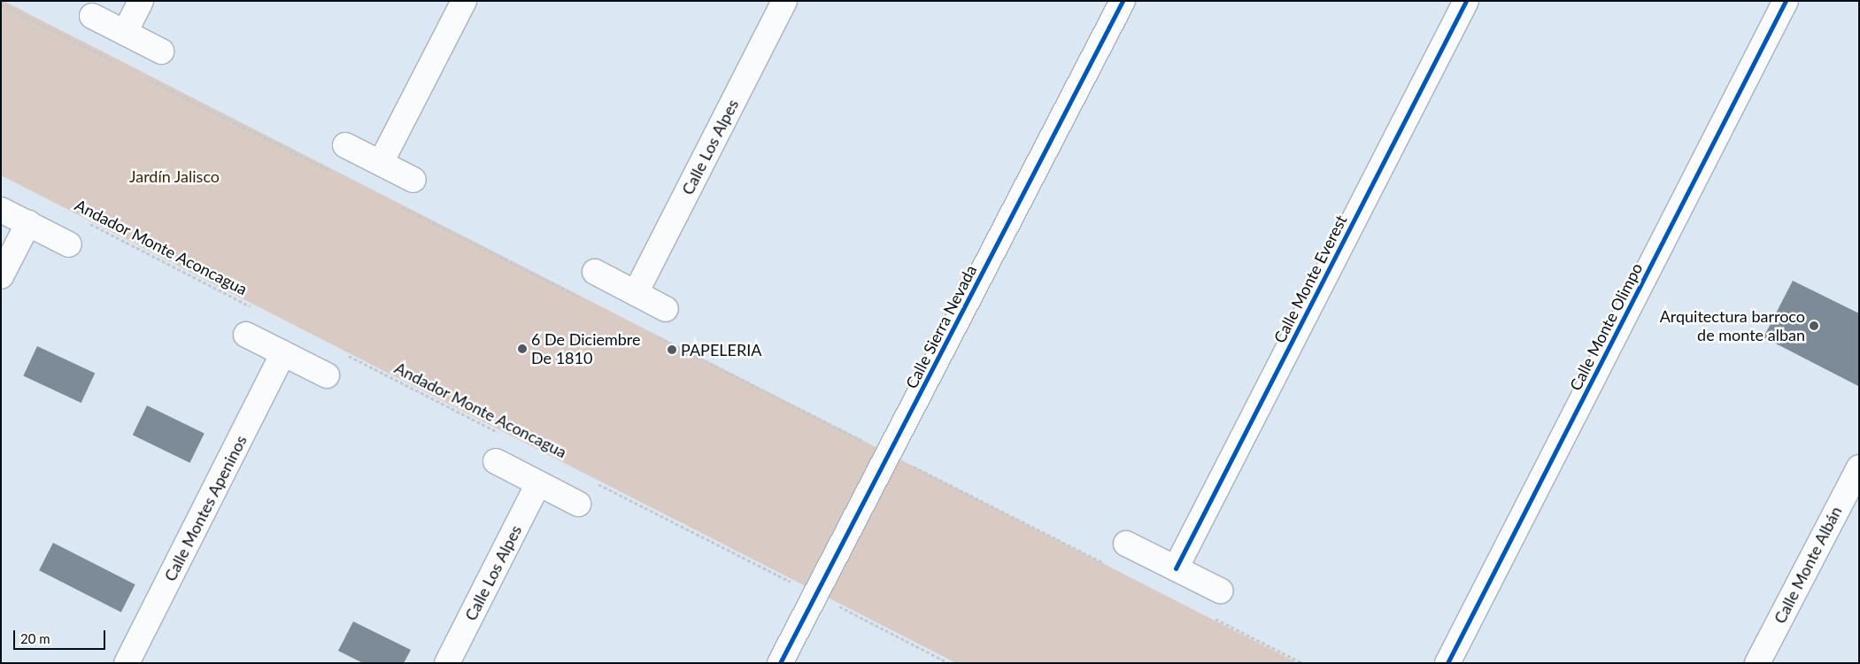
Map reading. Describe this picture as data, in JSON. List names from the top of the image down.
{
  "streets": {
    "street": [
      "Calle Los Alpes",
      "Calle Monte Everest",
      "Calle Sierra Nevada",
      "Calle Monte Olimpo",
      "Calle Montes Apeninos",
      "Calle Monte Albán"
    ],
    "path": ["Andador Monte Aconcagua"]
  },
  "parks": ["Jardín Jalisco"],
  "places": ["Arquitectura barroco de monte alban", "6 De Diciembre De 1810", "PAPELERIA"],
  "scale_bar": "20 m"
}
